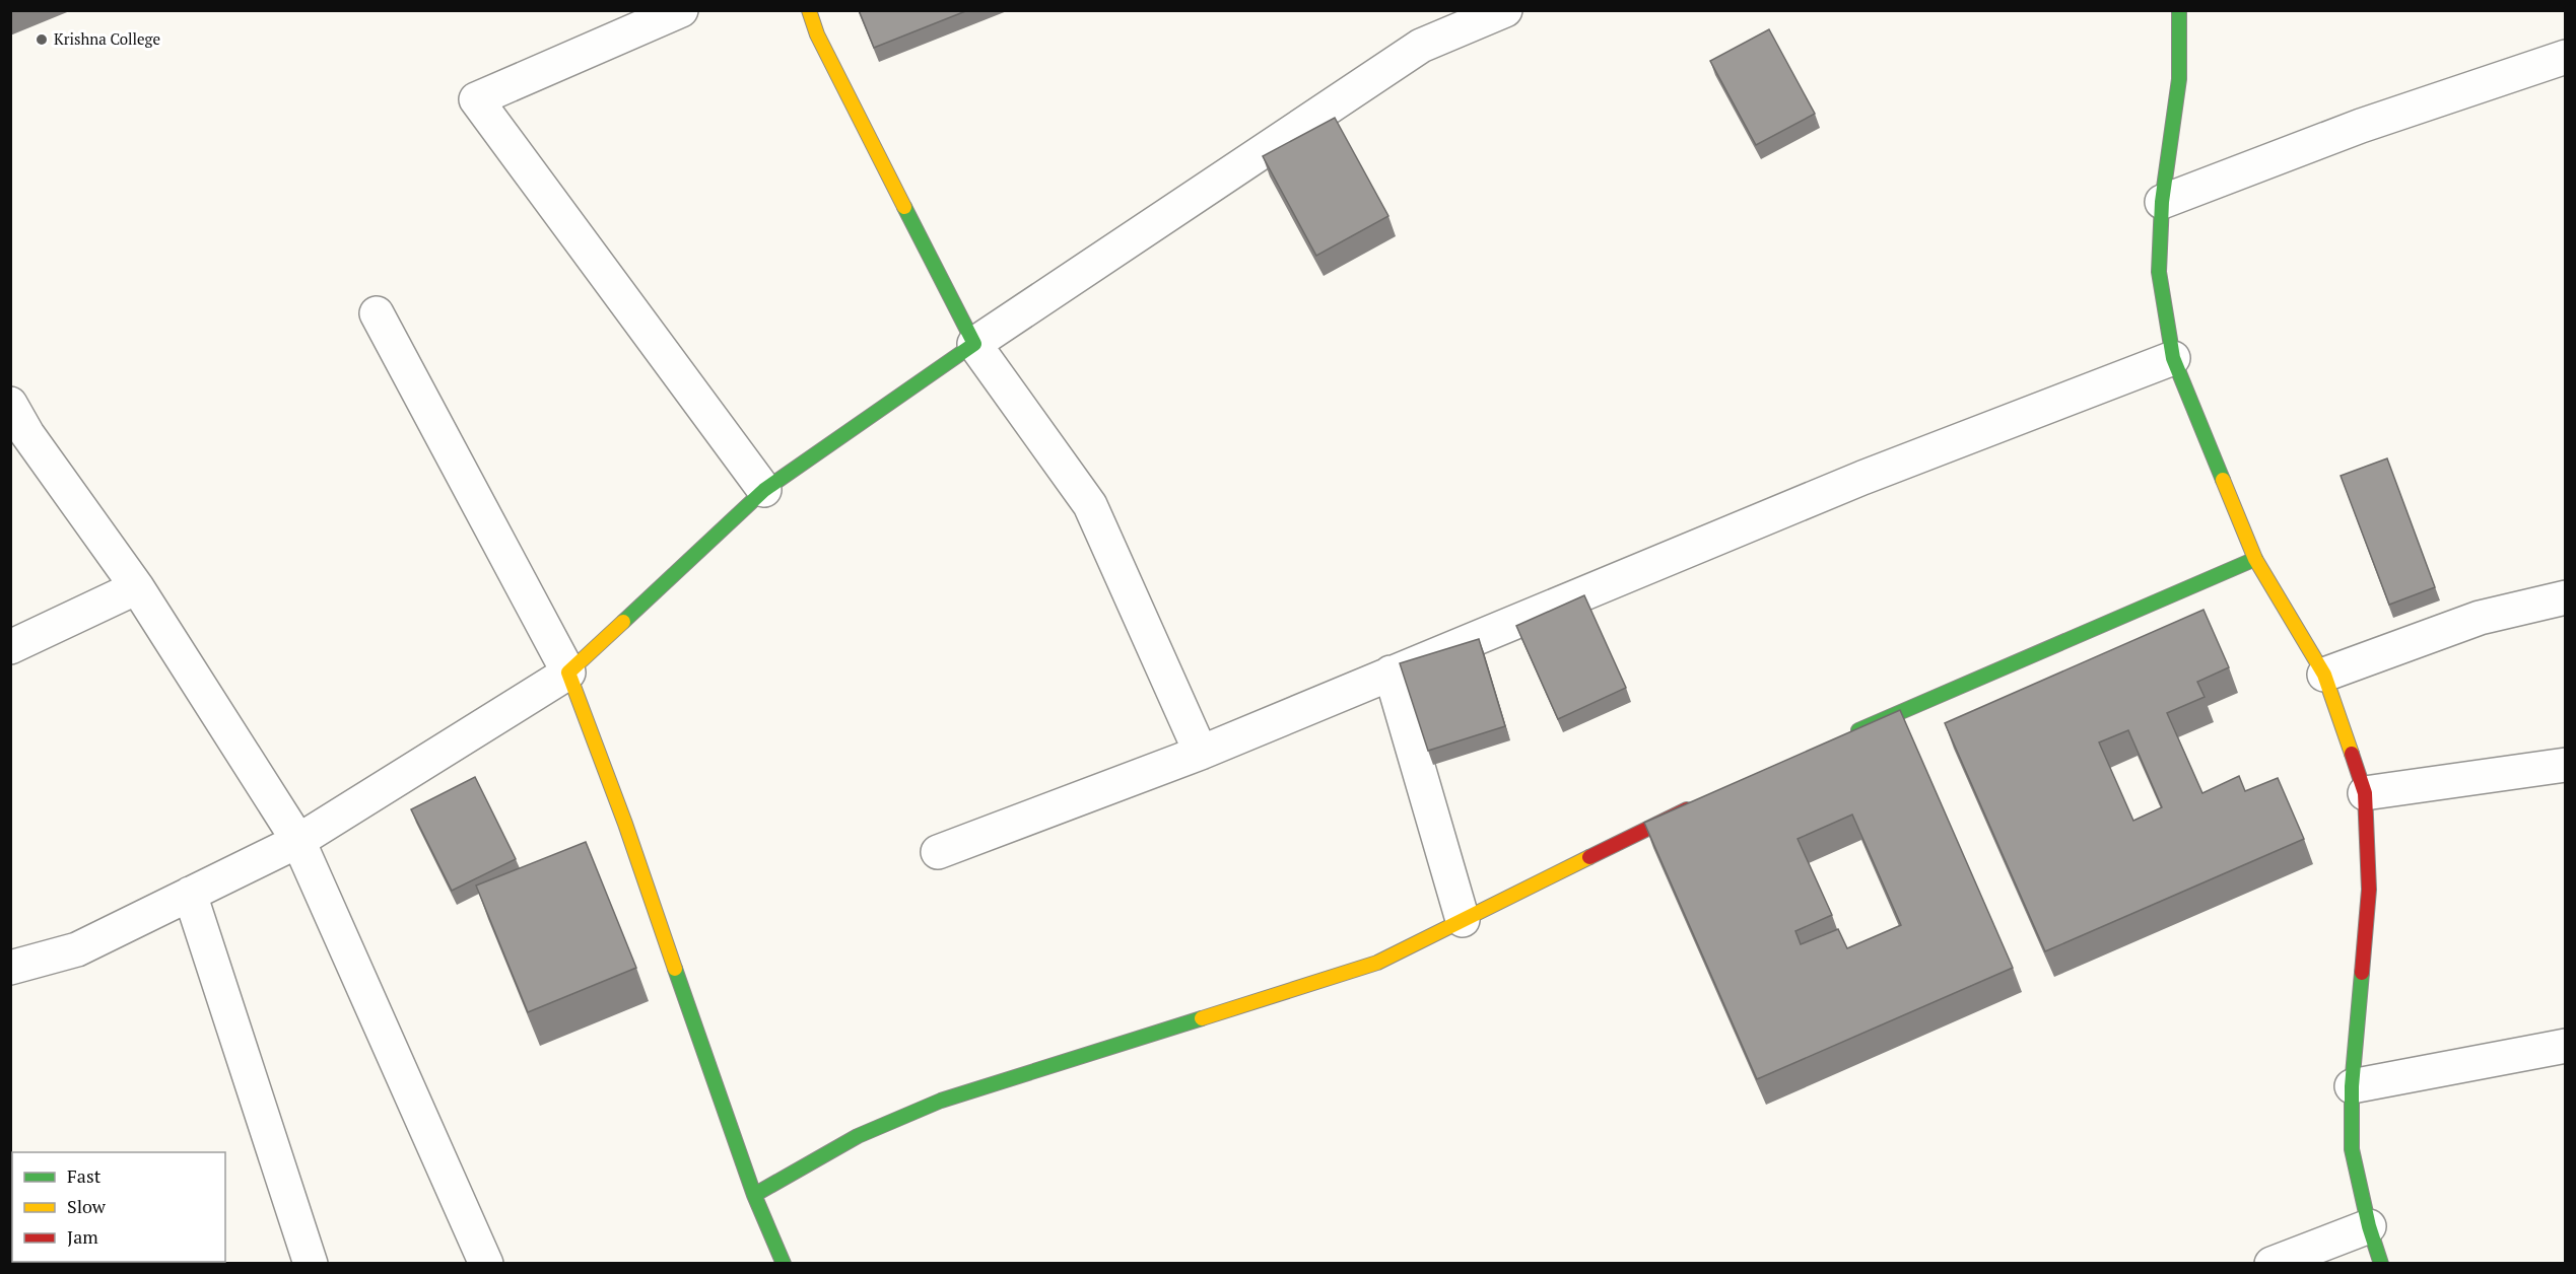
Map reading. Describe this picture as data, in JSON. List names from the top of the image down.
{
  "places": ["Krishna College"],
  "legend": ["Fast", "Slow", "Jam"]
}
